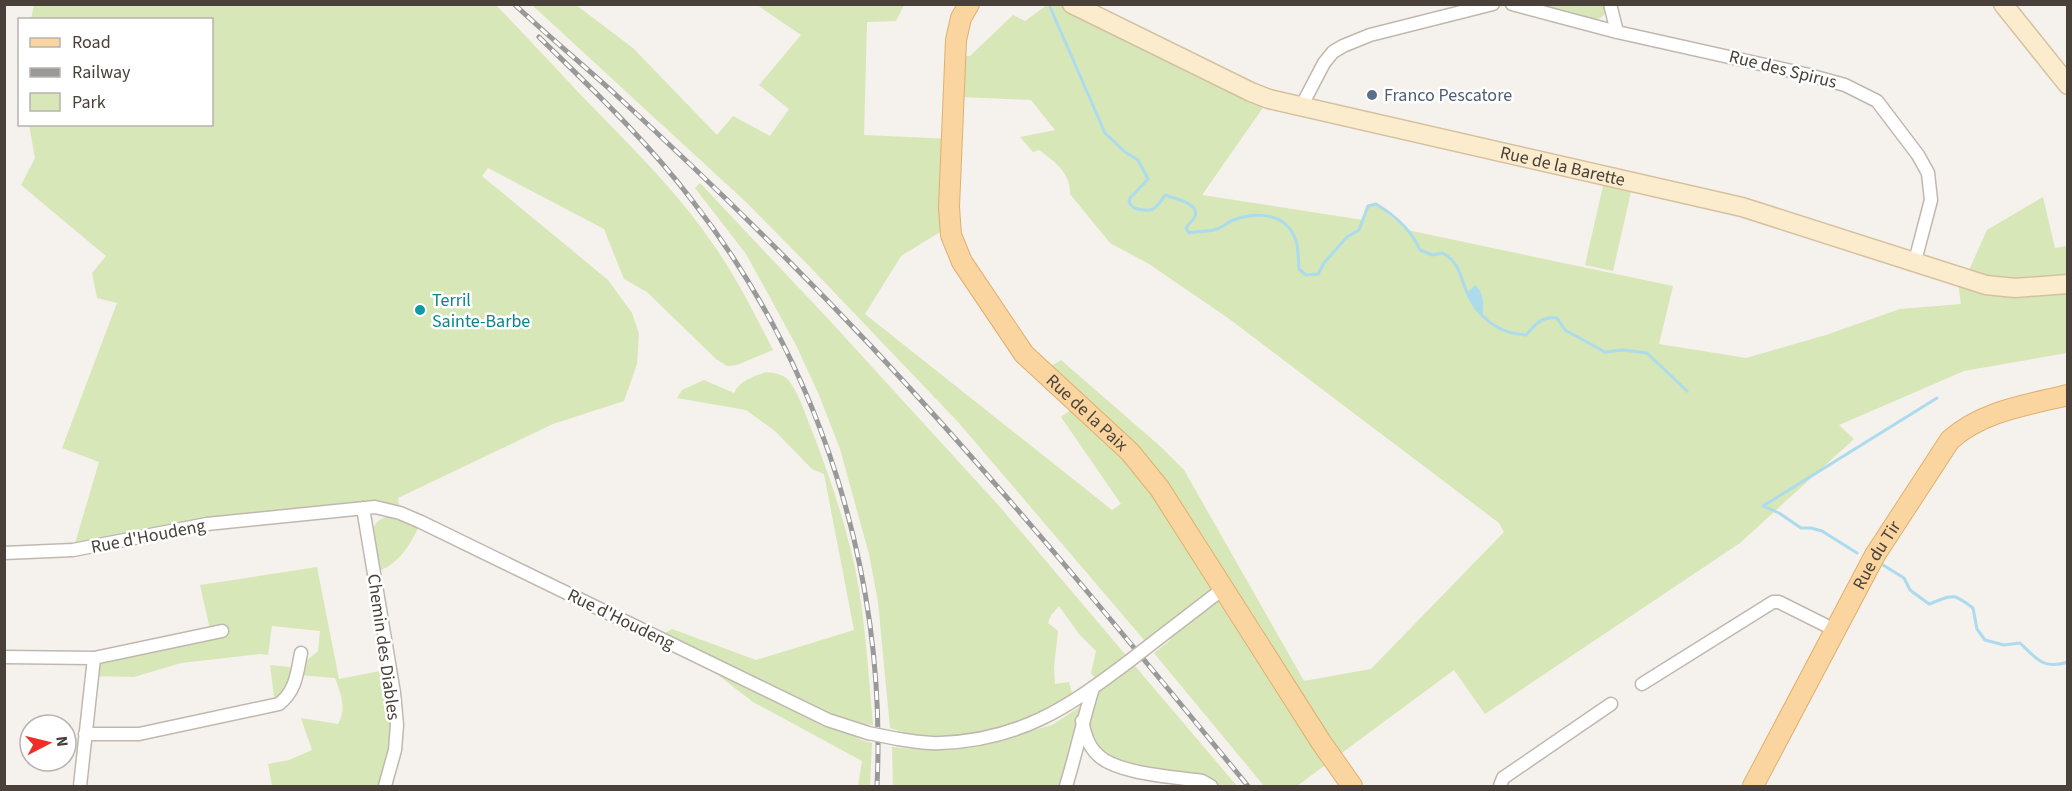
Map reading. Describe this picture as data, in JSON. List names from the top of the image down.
{
  "streets": {
    "main road": ["Rue de la Paix", "Rue du Tir"],
    "street": [
      "Rue des Spirus",
      "Rue de la Barette",
      "Rue d'Houdeng",
      "Chemin des Diables"
    ]
  },
  "crossings": [
    ["Rue des Spirus", "Rue de la Barette"],
    ["Rue de la Paix", "Rue d'Houdeng"],
    ["Rue d'Houdeng", "Chemin des Diables"]
  ],
  "places": ["Franco Pescatore", "Terril Sainte-Barbe"],
  "legend": ["Road", "Railway", "Park"],
  "north": "right"
}
